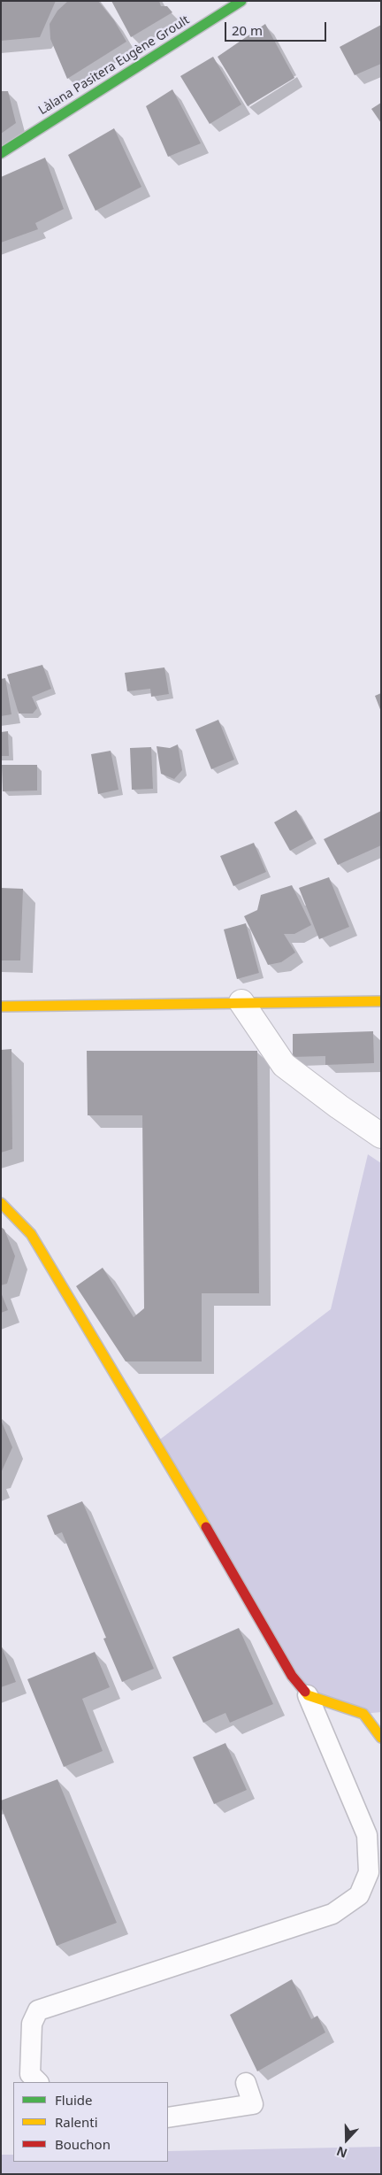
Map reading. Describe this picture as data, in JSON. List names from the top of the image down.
{
  "streets": {
    "street": ["Làlana Pasitera Eugène Groult"]
  },
  "legend": ["Fluide", "Ralenti", "Bouchon"],
  "scale_bar": "20 m",
  "north": "bottom"
}
